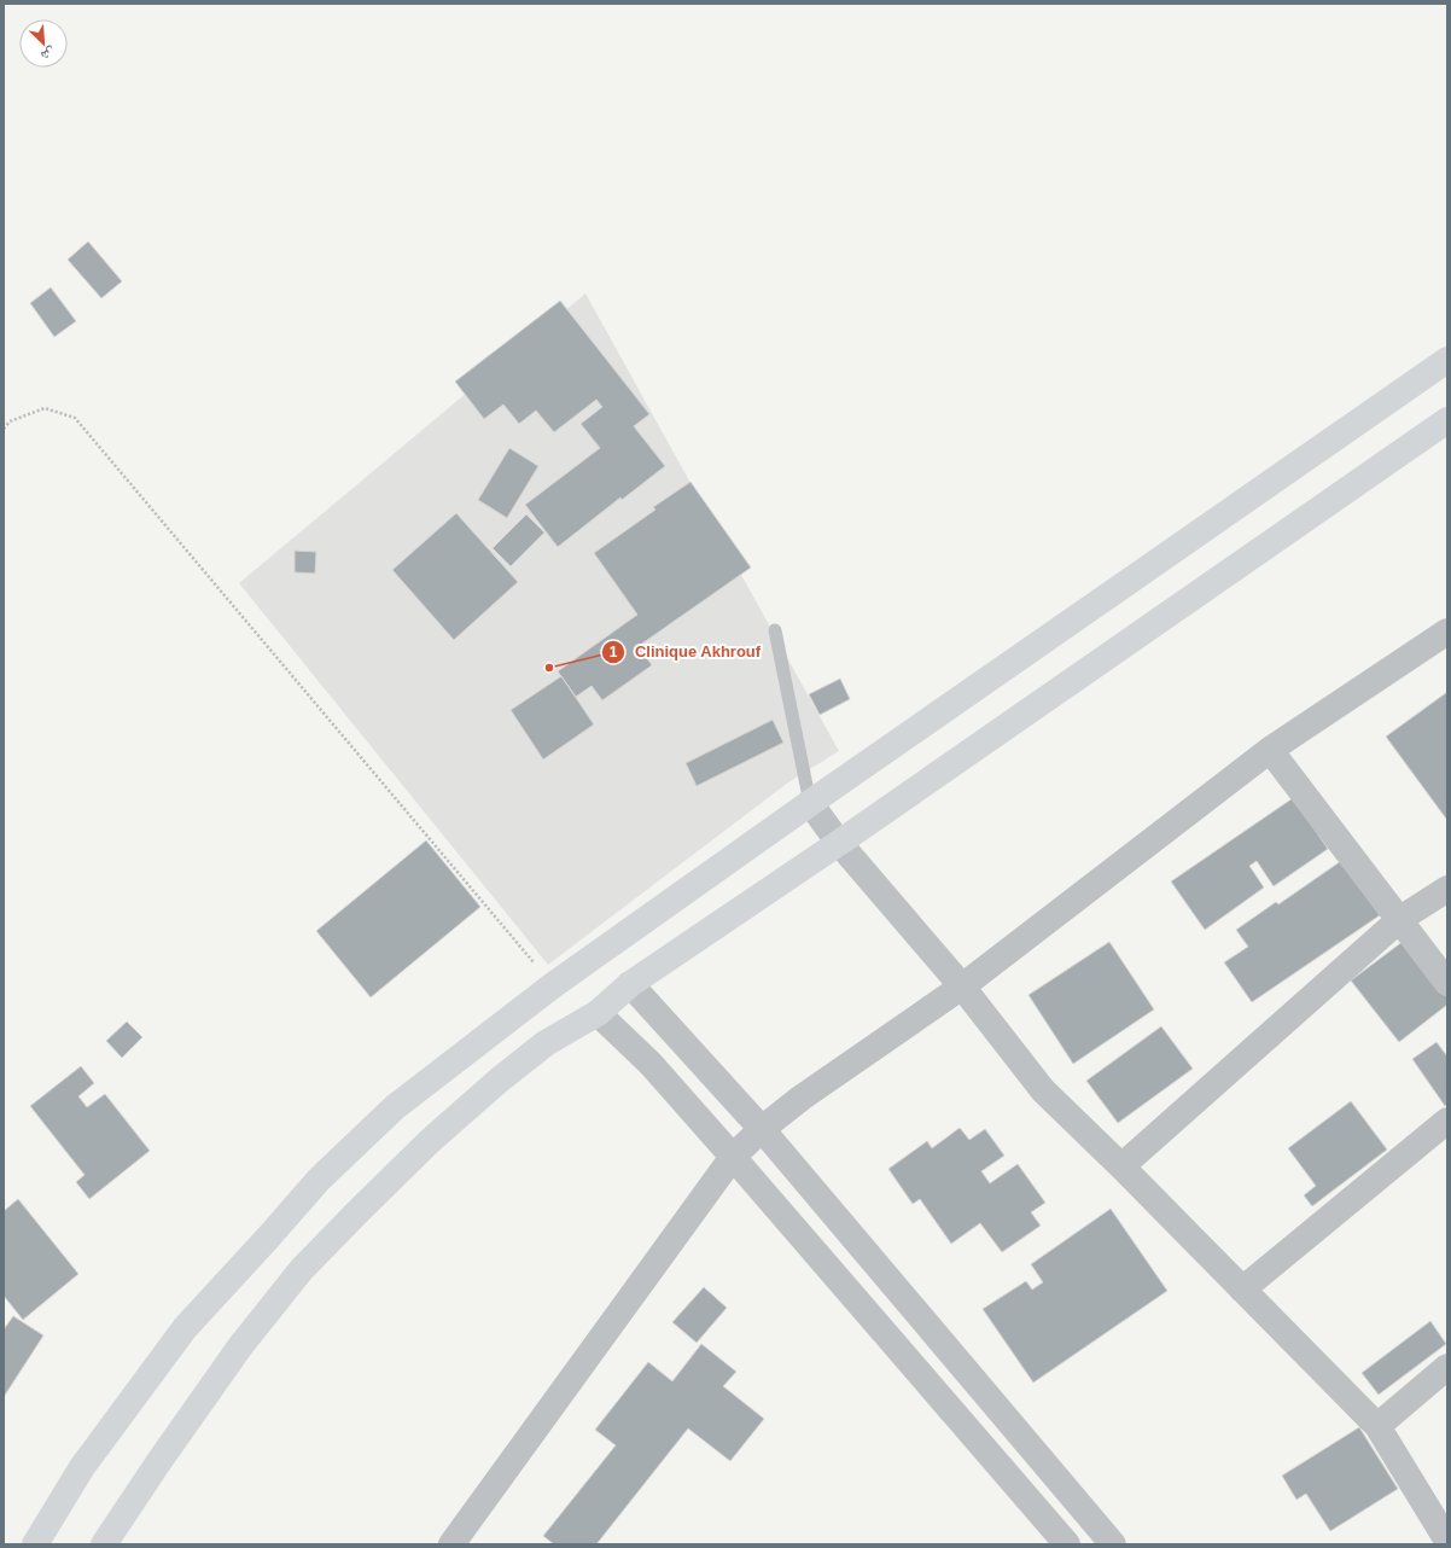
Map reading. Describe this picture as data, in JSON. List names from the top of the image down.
{
  "places": ["Clinique Akhrouf"],
  "north": "bottom right"
}
